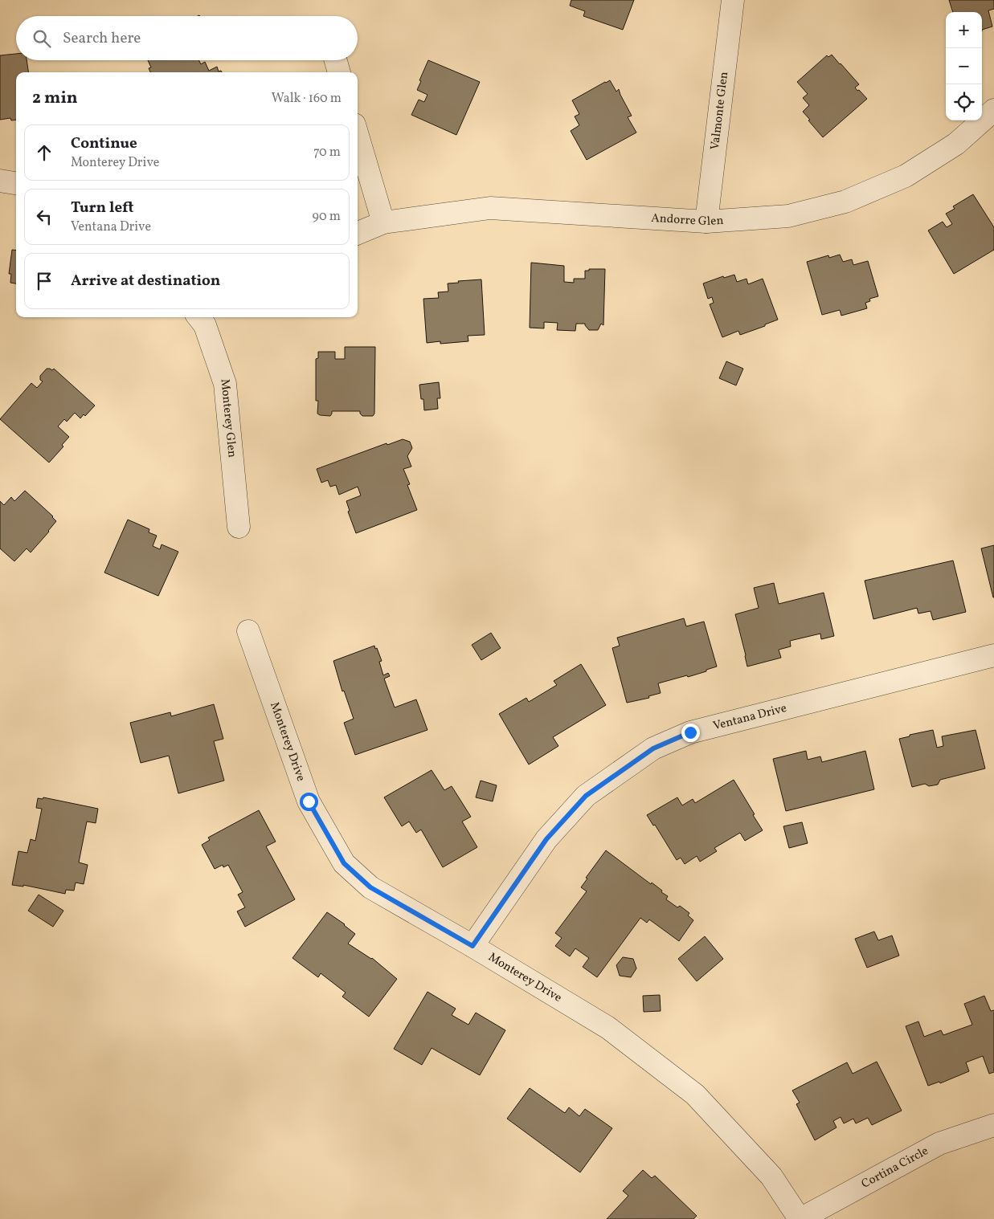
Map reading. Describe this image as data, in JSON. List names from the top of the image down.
{
  "streets": {
    "street": [
      "Valmonte Glen",
      "Andorre Glen",
      "Monterey Glen",
      "Ventana Drive",
      "Monterey Drive",
      "Cortina Circle"
    ]
  },
  "crossings": [
    ["Valmonte Glen", "Andorre Glen"],
    ["Ventana Drive", "Monterey Drive"],
    ["Monterey Drive", "Cortina Circle"]
  ],
  "page": {
    "map_buttons": ["+", "−"],
    "search": "Search here",
    "heading": ["2 min", "Walk · 160 m"],
    "list": [
      ["Continue", "Monterey Drive", "70 m"],
      ["Turn left", "Ventana Drive", "90 m"],
      "Arrive at destination"
    ]
  }
}
